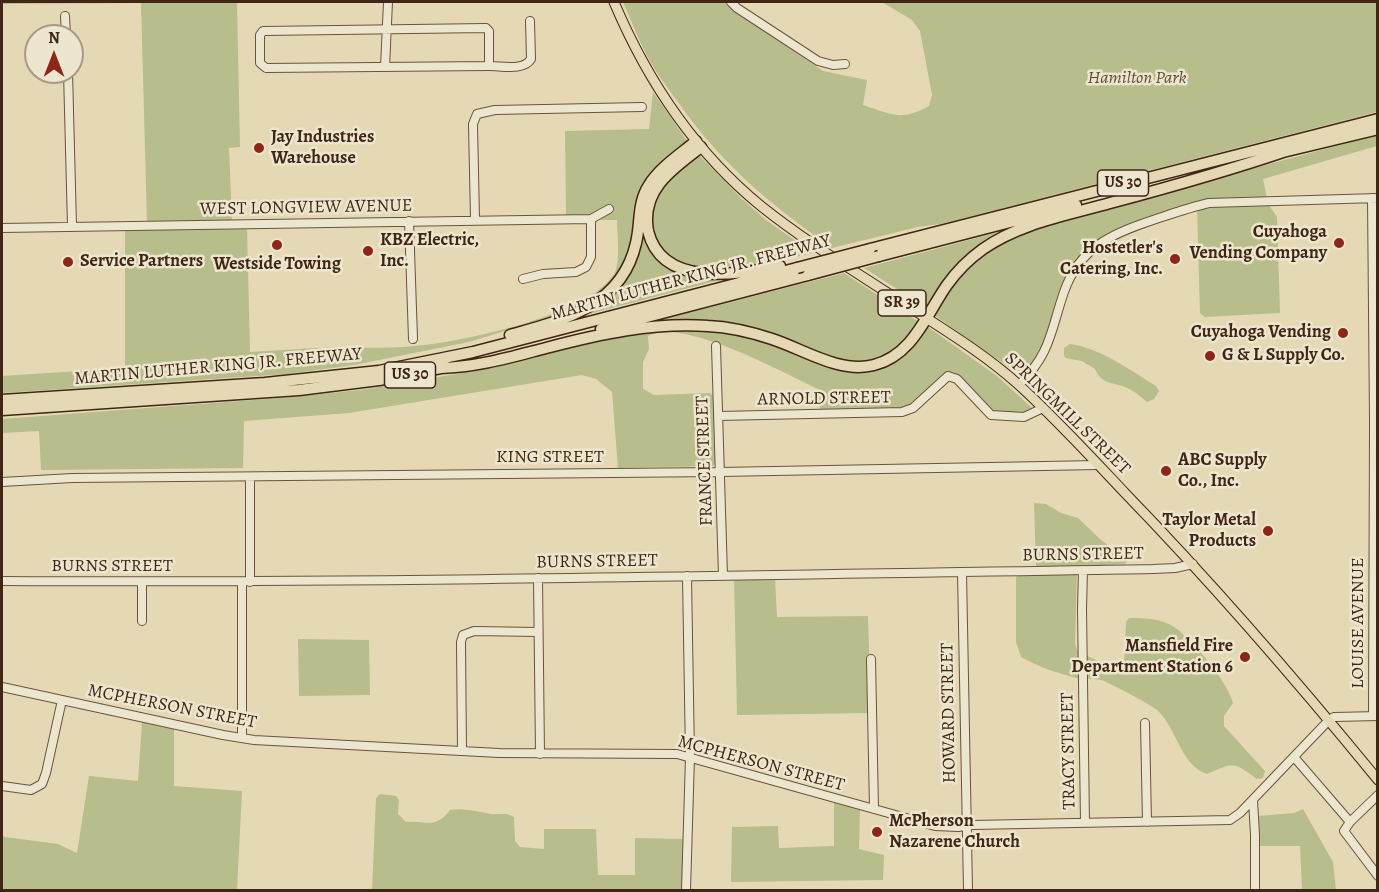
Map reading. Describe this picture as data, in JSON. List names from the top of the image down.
{
  "streets": {
    "highway": ["US 30", "MARTIN LUTHER KING JR. FREEWAY"],
    "main road": ["SR 39", "SPRINGMILL STREET"],
    "street": [
      "WEST LONGVIEW AVENUE",
      "ARNOLD STREET",
      "KING STREET",
      "FRANCE STREET",
      "BURNS STREET",
      "LOUISE AVENUE",
      "MCPHERSON STREET",
      "HOWARD STREET",
      "TRACY STREET"
    ]
  },
  "crossings": [
    ["ARNOLD STREET", "SPRINGMILL STREET"],
    ["ARNOLD STREET", "FRANCE STREET"],
    ["SPRINGMILL STREET", "KING STREET"],
    ["SPRINGMILL STREET", "BURNS STREET"],
    ["SPRINGMILL STREET", "MCPHERSON STREET"],
    ["KING STREET", "FRANCE STREET"],
    ["FRANCE STREET", "BURNS STREET"],
    ["BURNS STREET", "HOWARD STREET"],
    ["BURNS STREET", "TRACY STREET"],
    ["MCPHERSON STREET", "HOWARD STREET"],
    ["MCPHERSON STREET", "TRACY STREET"]
  ],
  "parks": ["Hamilton Park"],
  "places": [
    "Jay Industries Warehouse",
    "Cuyahoga Vending Company",
    "Westside Towing",
    "KBZ Electric, Inc.",
    "Hostetler's Catering, Inc.",
    "Service Partners",
    "Cuyahoga Vending",
    "G & L Supply Co.",
    "ABC Supply Co., Inc.",
    "Taylor Metal Products",
    "Mansfield Fire Department Station 6",
    "McPherson Nazarene Church"
  ],
  "north": "top"
}
